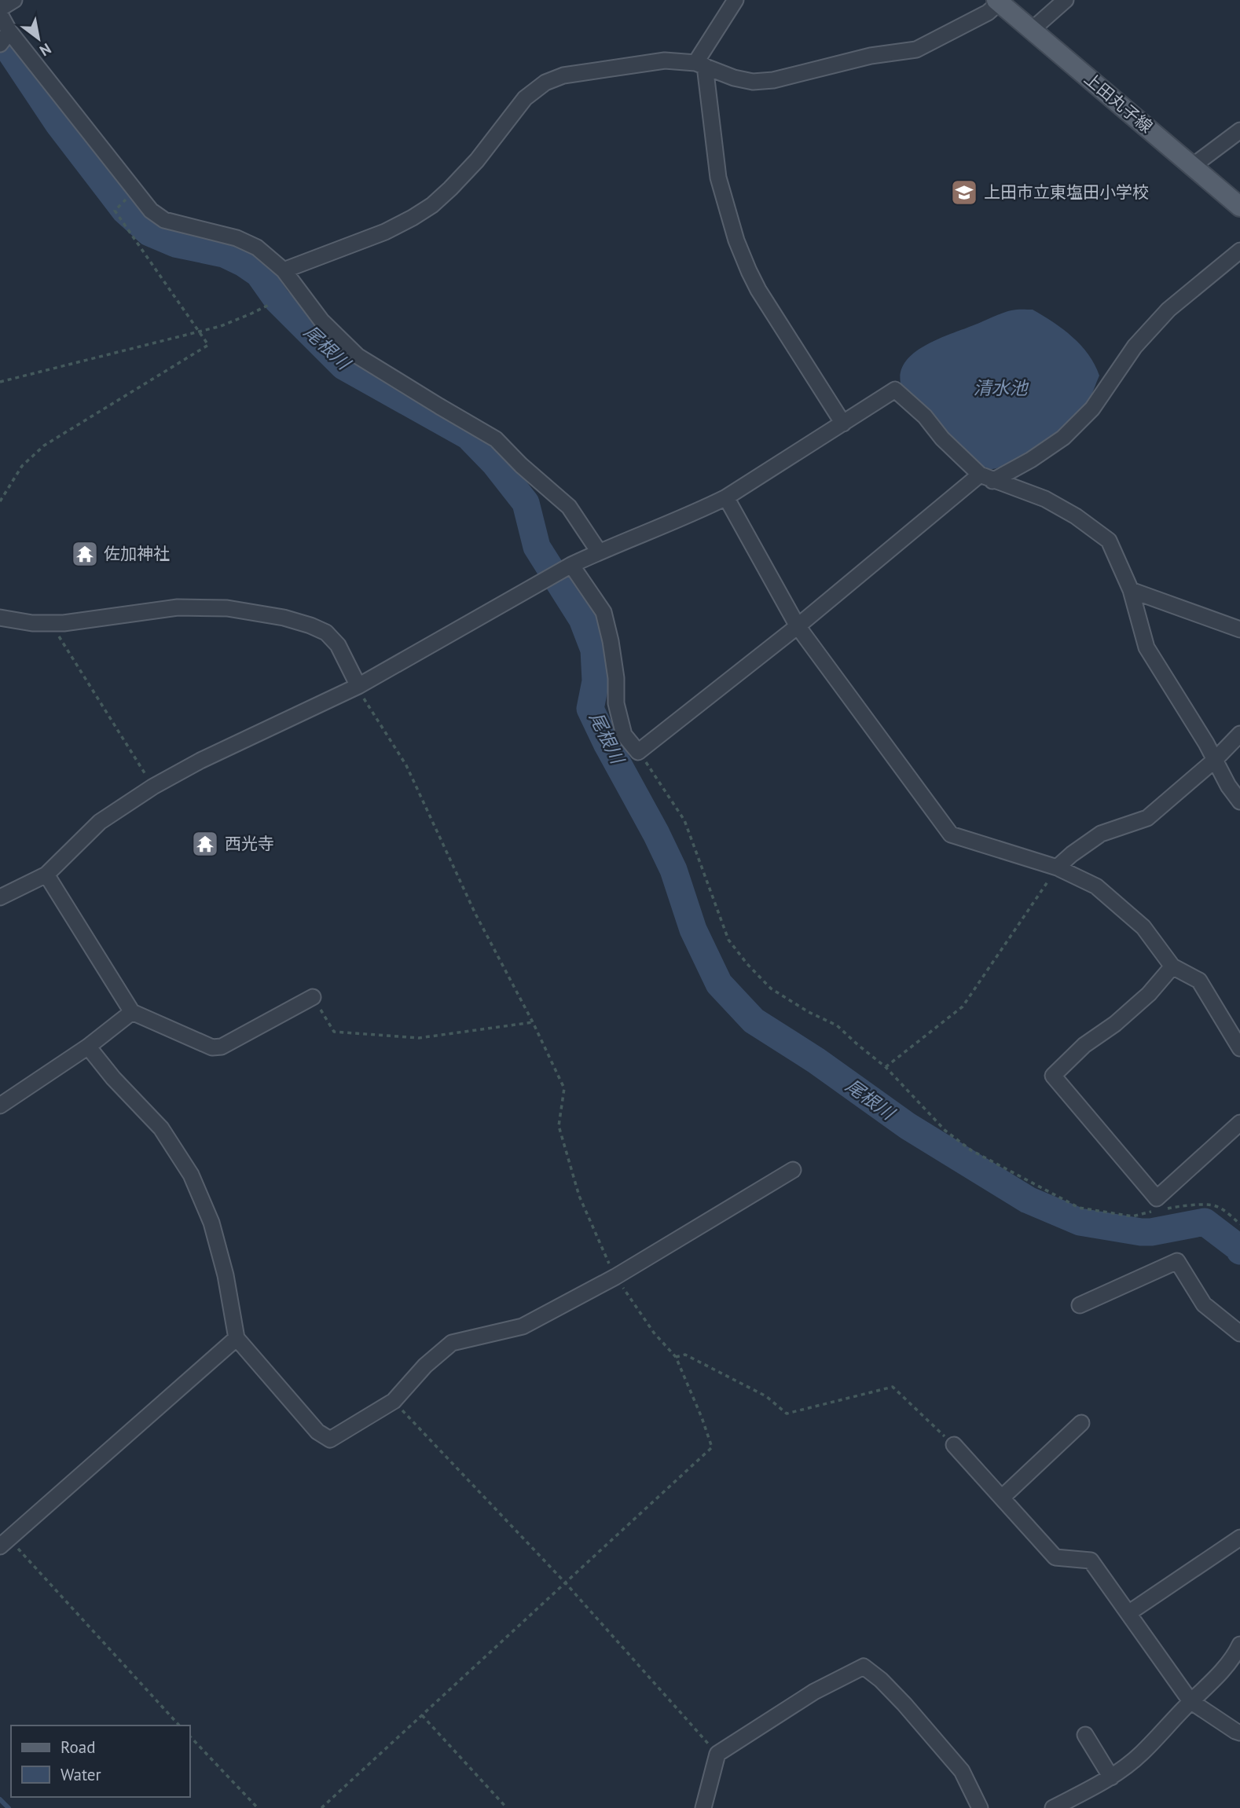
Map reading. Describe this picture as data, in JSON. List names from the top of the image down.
{
  "streets": {
    "main road": ["上田丸子線"]
  },
  "water": ["尾根川", "清水池"],
  "places": {
    "school or university": ["上田市立東塩田小学校"],
    "temple": ["佐加神社", "西光寺"]
  },
  "legend": ["Road", "Water"],
  "north": "bottom right"
}
